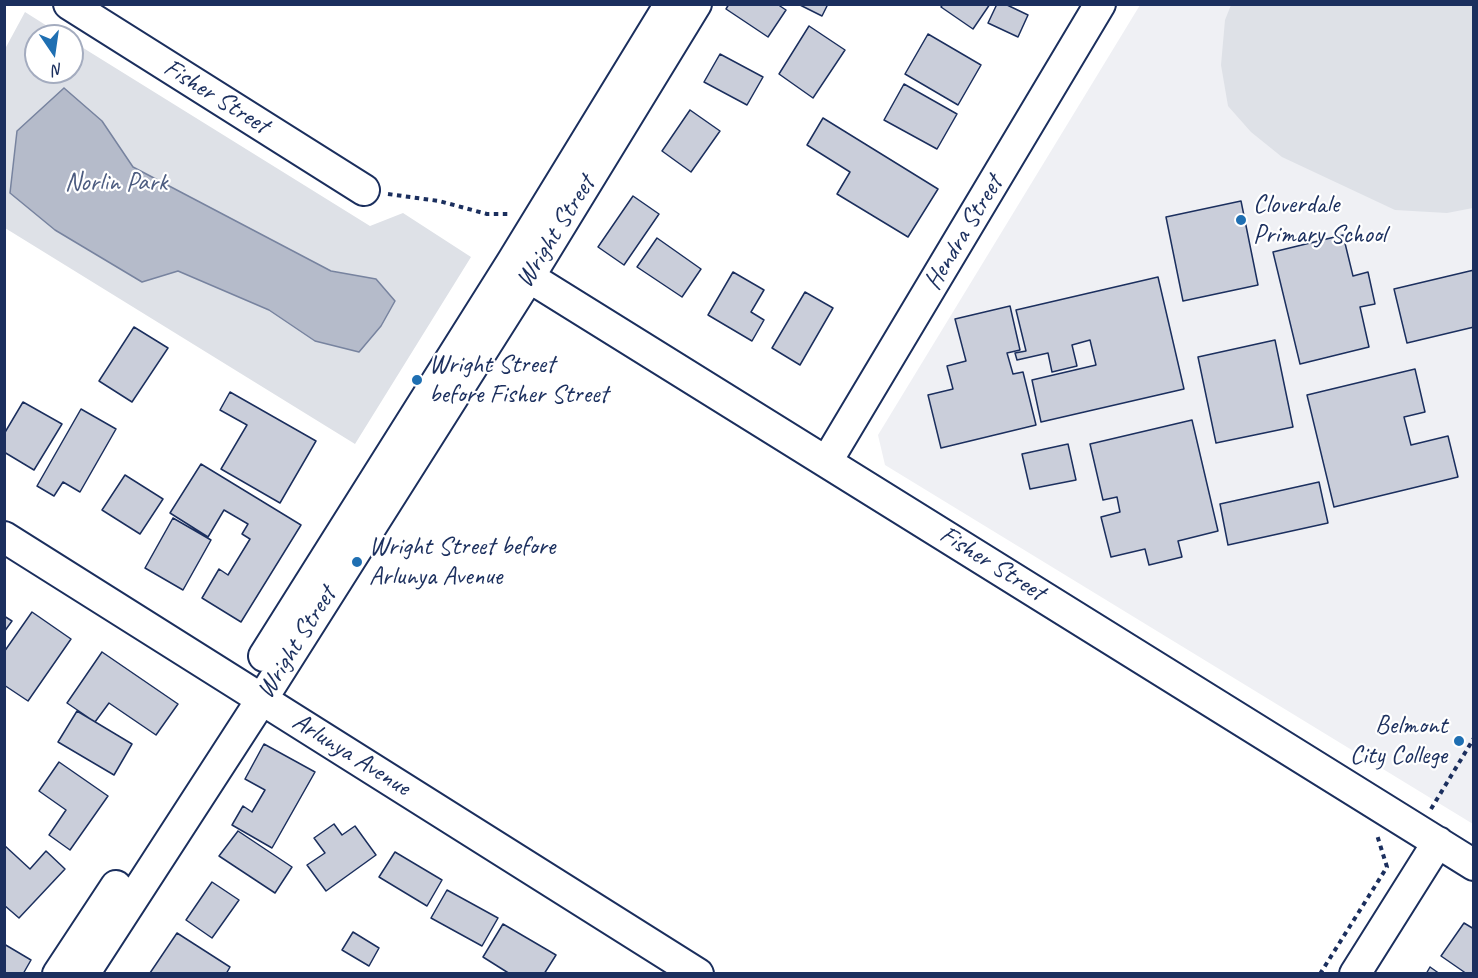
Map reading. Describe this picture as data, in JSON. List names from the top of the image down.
{
  "streets": {
    "street": [
      "Fisher Street",
      "Wright Street",
      "Hendra Street",
      "Arlunya Avenue"
    ]
  },
  "crossings": [
    ["Fisher Street", "Wright Street"],
    ["Fisher Street", "Hendra Street"],
    ["Wright Street", "Arlunya Avenue"]
  ],
  "parks": ["Norlin Park"],
  "places": [
    "Cloverdale Primary School",
    "Wright Street before Fisher Street",
    "Wright Street before Arlunya Avenue",
    "Belmont City College"
  ],
  "north": "bottom"
}
